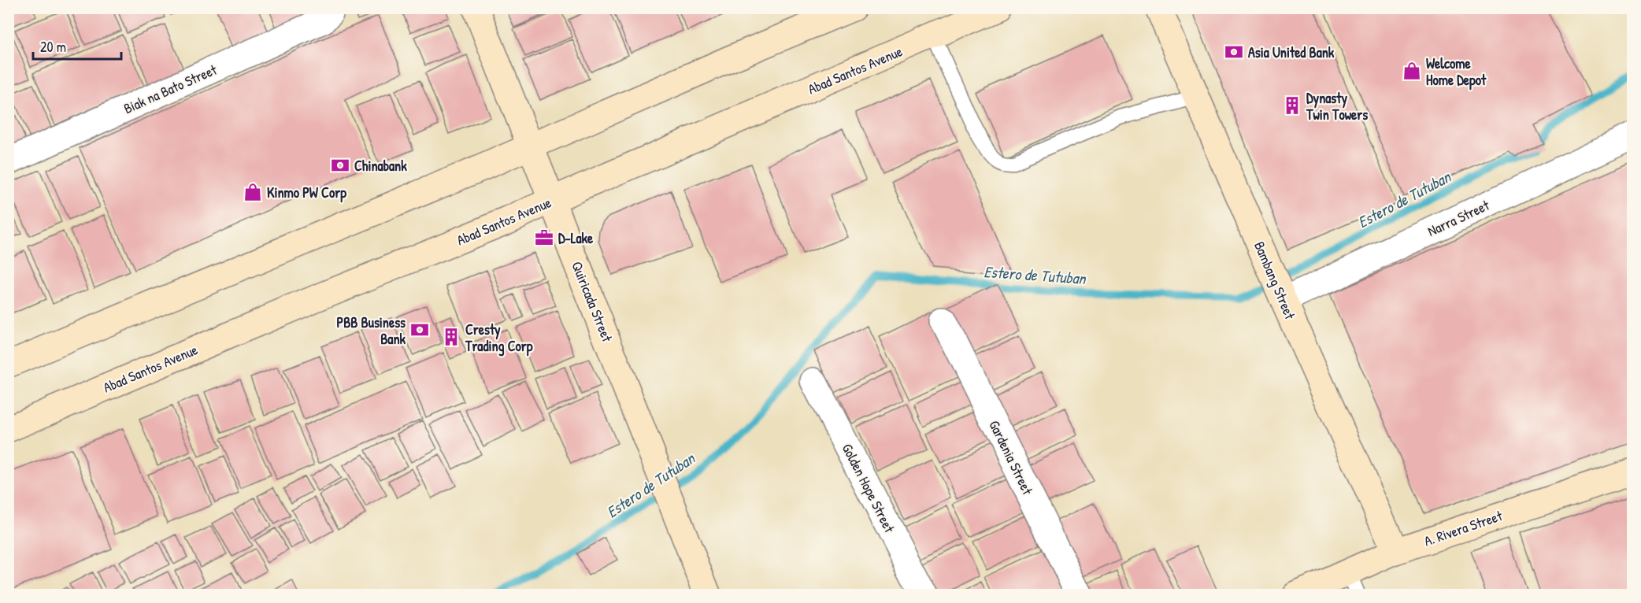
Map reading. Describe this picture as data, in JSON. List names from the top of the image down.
{
  "streets": {
    "main road": [
      "Abad Santos Avenue",
      "Bambang Street",
      "Quiricada Street",
      "A. Rivera Street"
    ],
    "street": [
      "Biak na Bato Street",
      "Narra Street",
      "Gardenia Street",
      "Golden Hope Street"
    ]
  },
  "crossings": [
    ["Abad Santos Avenue", "Quiricada Street"],
    ["Narra Street", "Bambang Street"],
    ["Bambang Street", "A. Rivera Street"]
  ],
  "water": ["Estero de Tutuban"],
  "places": {
    "bank": ["Asia United Bank", "Chinabank", "PBB Business Bank"],
    "shop": ["Welcome Home Depot", "Kinmo PW Corp"],
    "building": ["Dynasty Twin Towers", "Cresty Trading Corp"],
    "office": ["D-Lake"]
  },
  "scale_bar": "20 m"
}
